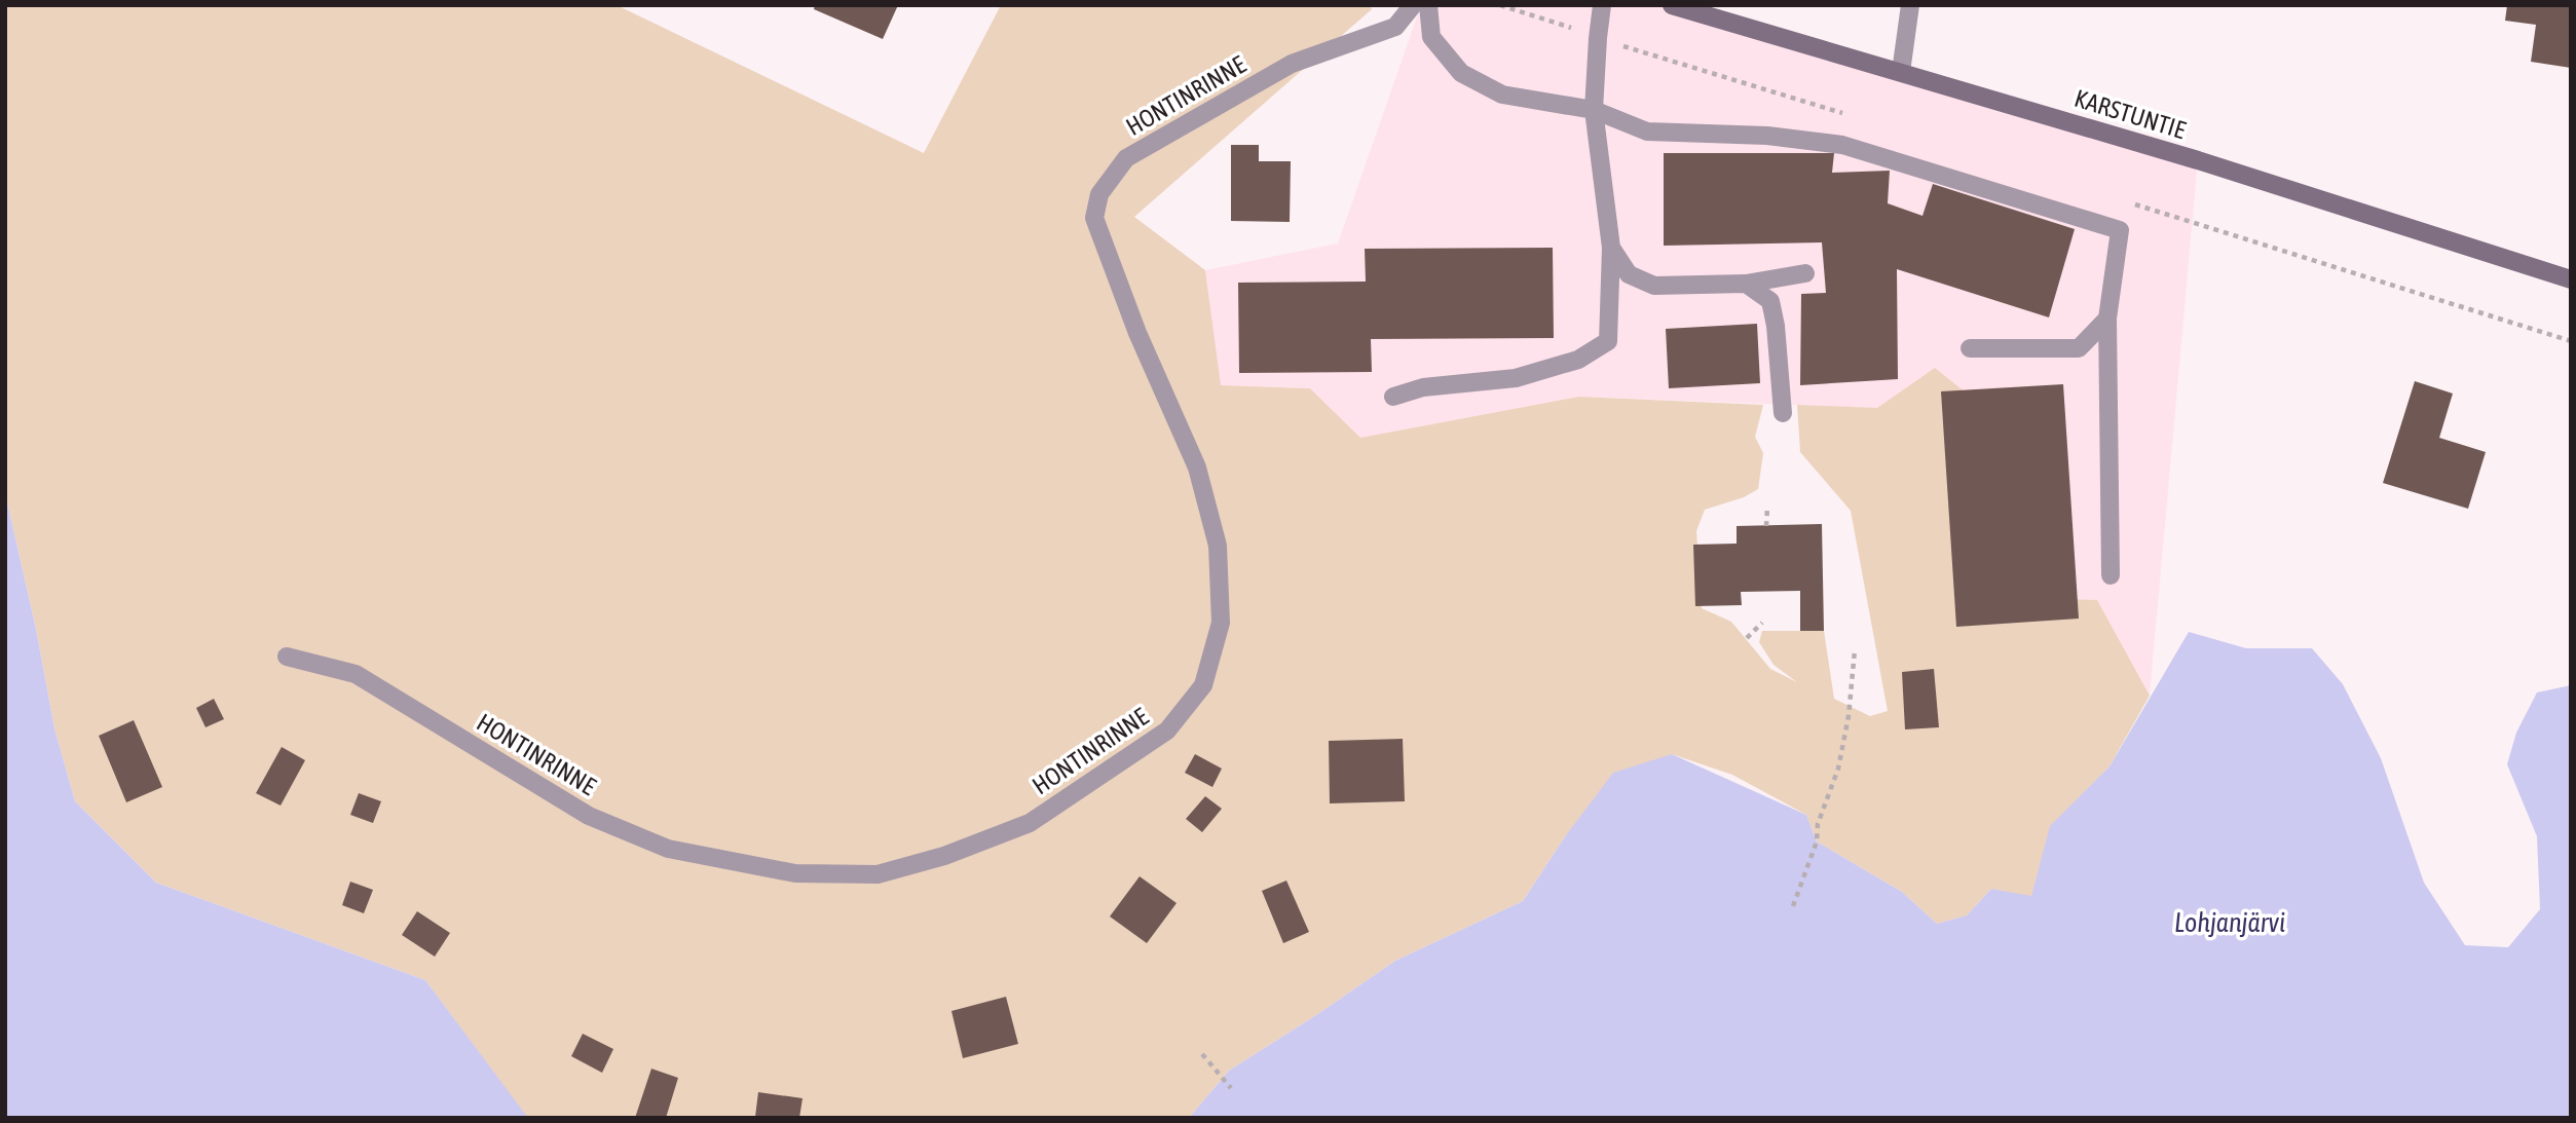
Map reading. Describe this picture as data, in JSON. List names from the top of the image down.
{
  "streets": {
    "street": ["HONTINRINNE", "KARSTUNTIE"]
  },
  "water": ["Lohjanjärvi"]
}
